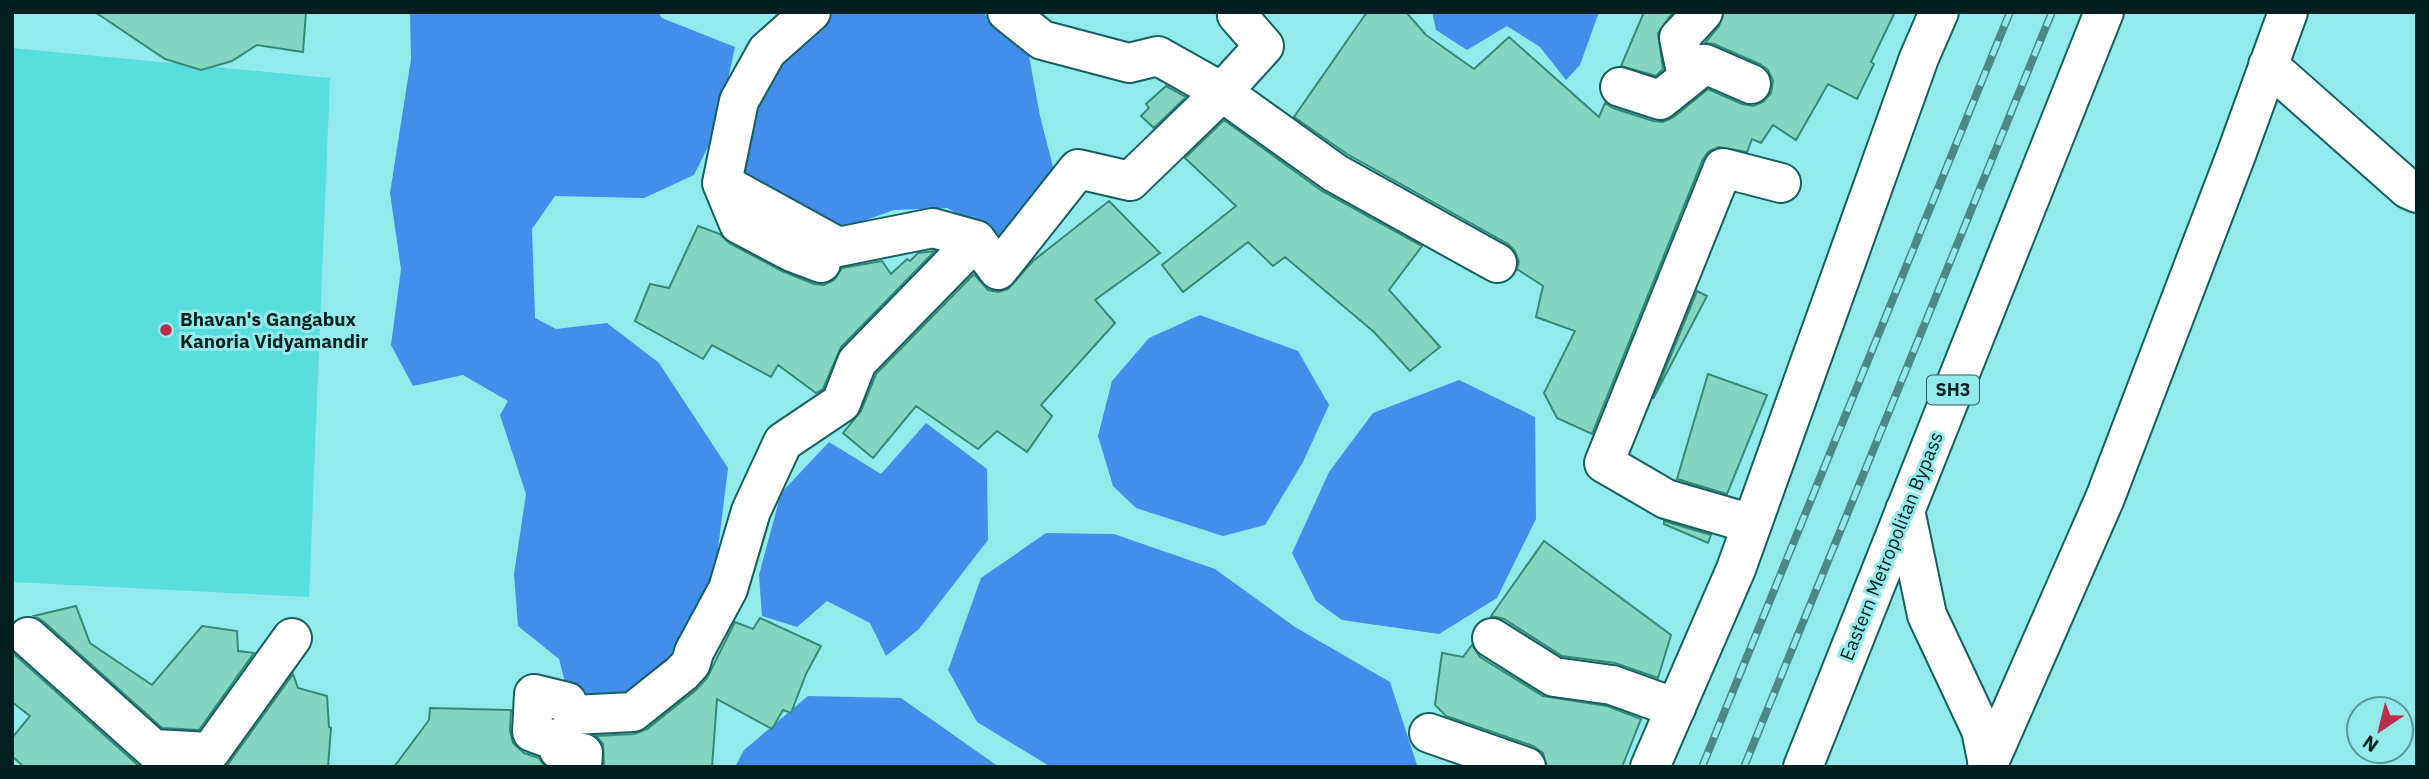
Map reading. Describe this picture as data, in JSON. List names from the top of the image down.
{
  "streets": {
    "street": ["SH3", "Eastern Metropolitan Bypass"]
  },
  "places": ["Bhavan's Gangabux Kanoria Vidyamandir"],
  "north": "bottom left"
}
